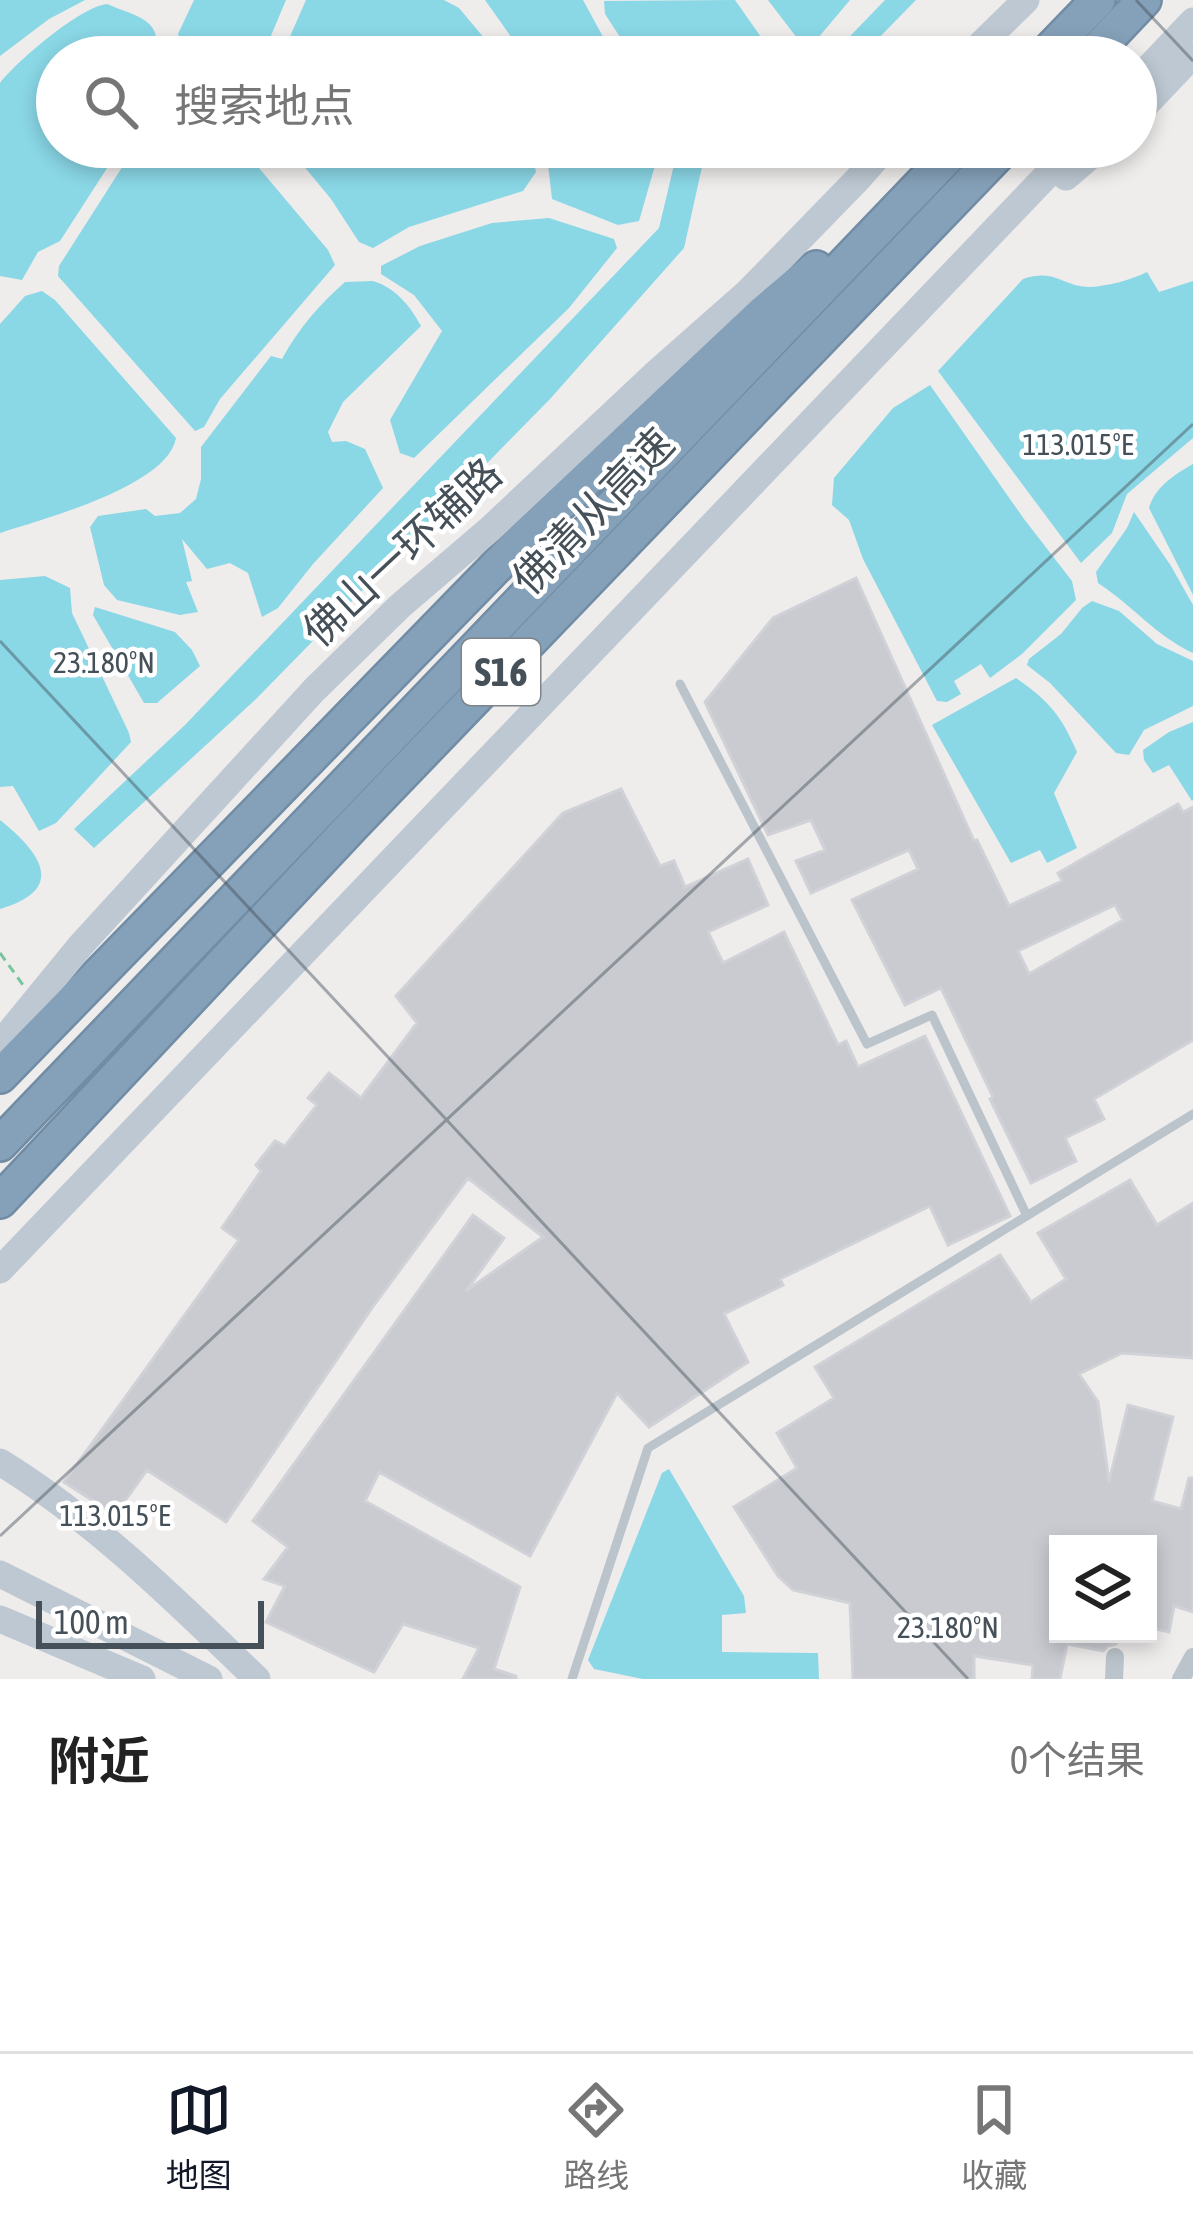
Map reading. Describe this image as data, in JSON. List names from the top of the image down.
{
  "streets": {
    "highway": ["佛清从高速", "S16"],
    "main road": ["佛山一环辅路"]
  },
  "scale_bar": "100 m",
  "page": {
    "search": "搜索地点",
    "scale": "100 m",
    "heading": ["附近", "0个结果"],
    "nav": ["地图", "路线", "收藏"]
  },
  "coordinates": ["113.015°E", "23.180°N"]
}
